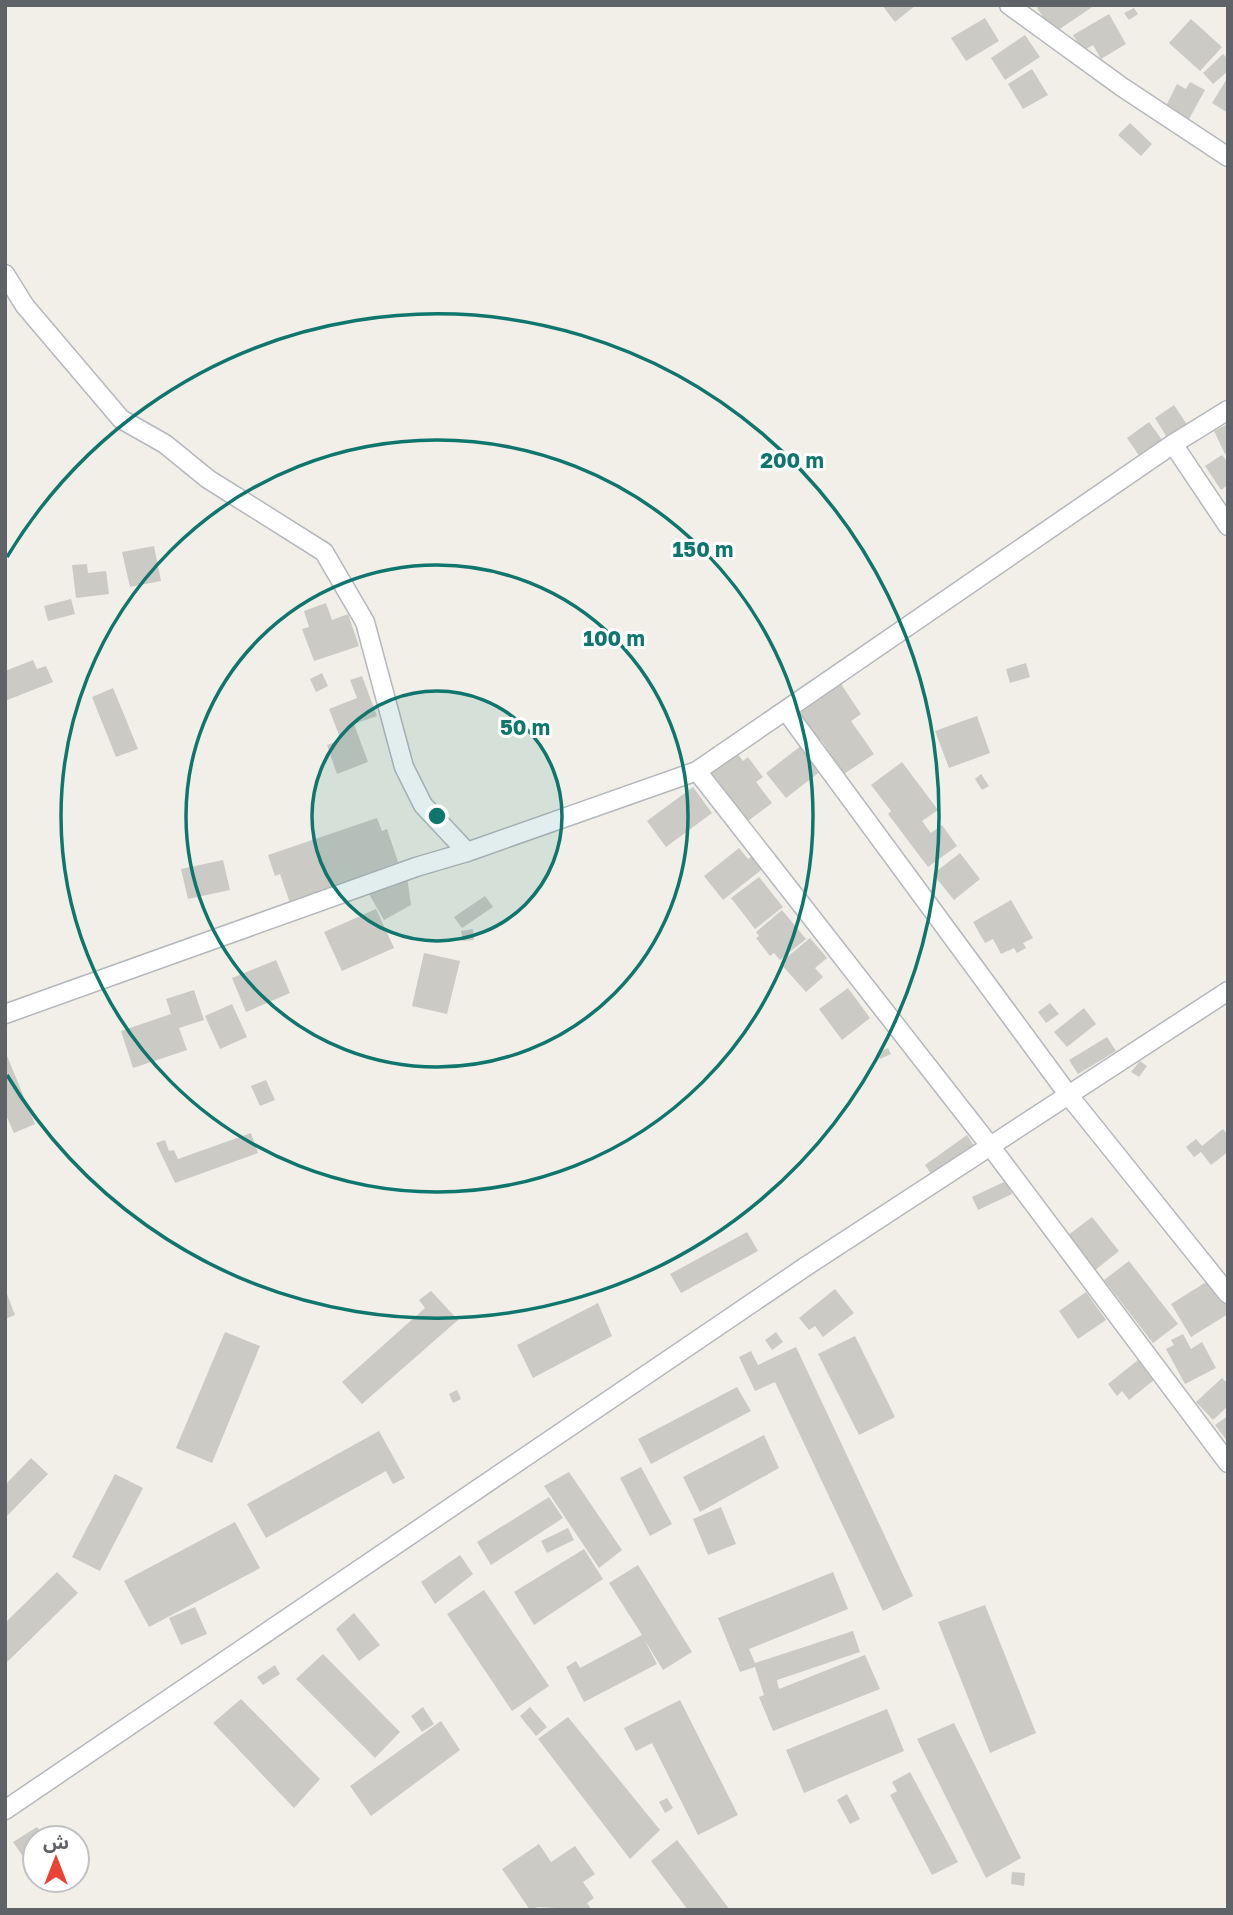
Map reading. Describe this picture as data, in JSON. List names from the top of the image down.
{
  "north": "top",
  "rings": [
    "200 m",
    "150 m",
    "100 m",
    "50 m"
  ]
}
